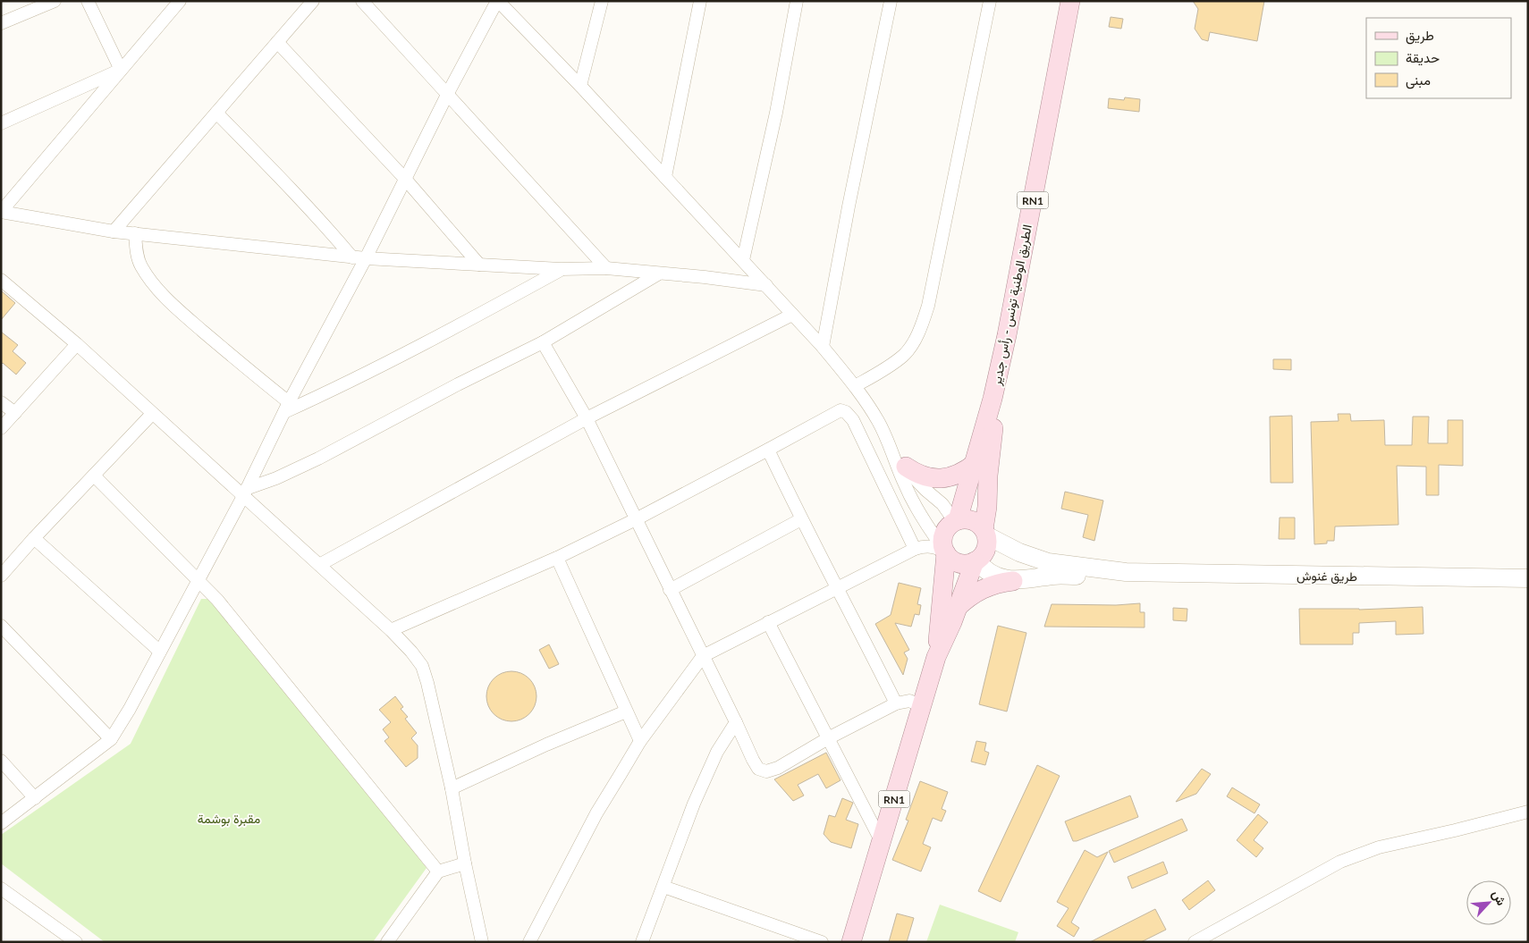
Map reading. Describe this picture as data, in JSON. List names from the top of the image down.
{
  "streets": {
    "main road": ["RN1", "الطريق الوطنية تونس - رأس جدير"],
    "street": ["طريق غنوش"]
  },
  "crossings": [
    ["RN1", "الطريق الوطنية تونس - رأس جدير"]
  ],
  "parks": ["مقبرة بوشمة"],
  "legend": ["طريق", "حديقة", "مبنى"],
  "north": "top right"
}
